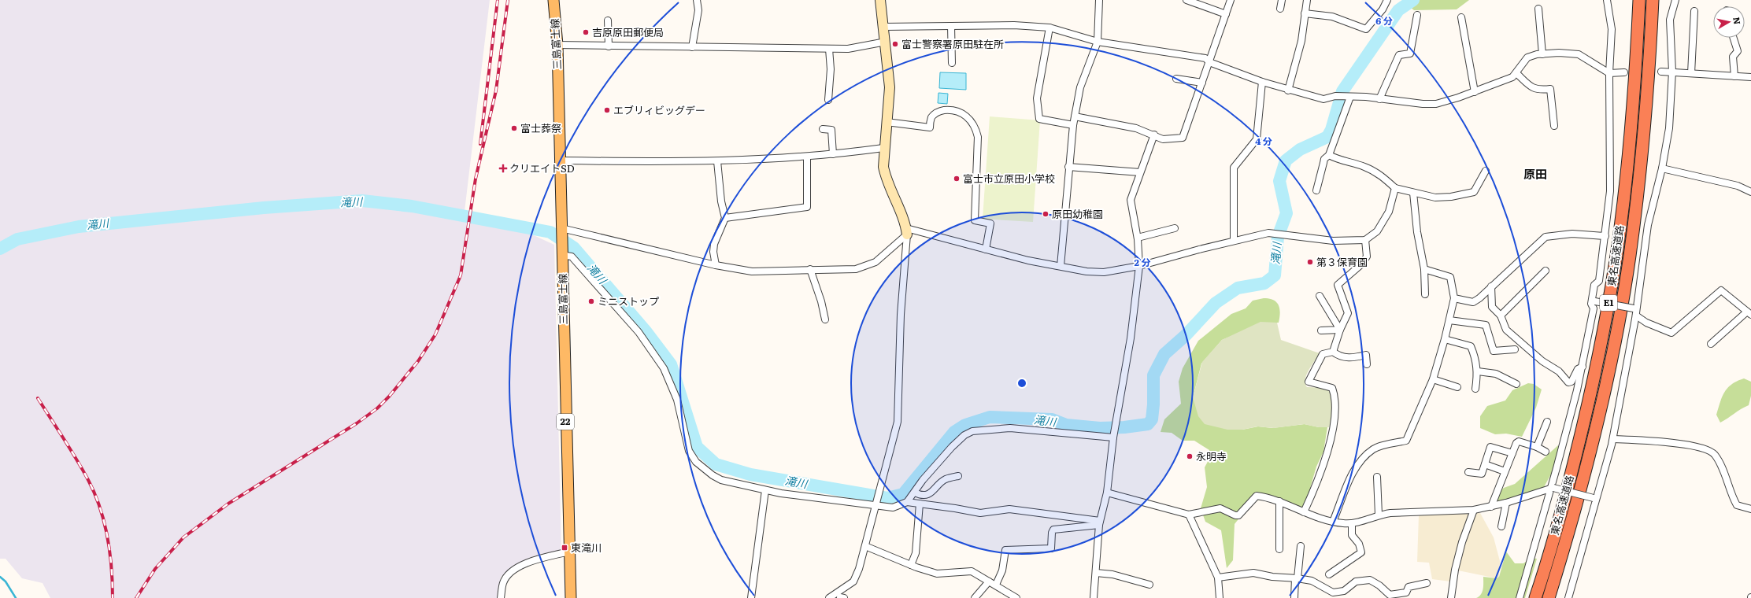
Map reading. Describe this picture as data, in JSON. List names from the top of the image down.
{
  "streets": {
    "highway": ["東名高速道路", "E1"],
    "main road": ["三島富士線", "22"]
  },
  "districts": ["原田"],
  "water": ["滝川"],
  "places": {
    "other": [
      "吉原原田郵便局",
      "富士警察署原田駐在所",
      "エブリィビッグデー",
      "富士葬祭",
      "富士市立原田小学校",
      "原田幼稚園",
      "第３保育園",
      "ミニストップ",
      "永明寺"
    ],
    "health": ["クリエイトSD"],
    "transit": ["東滝川"]
  },
  "north": "right",
  "rings": ["6 分", "4 分", "2 分"]
}
